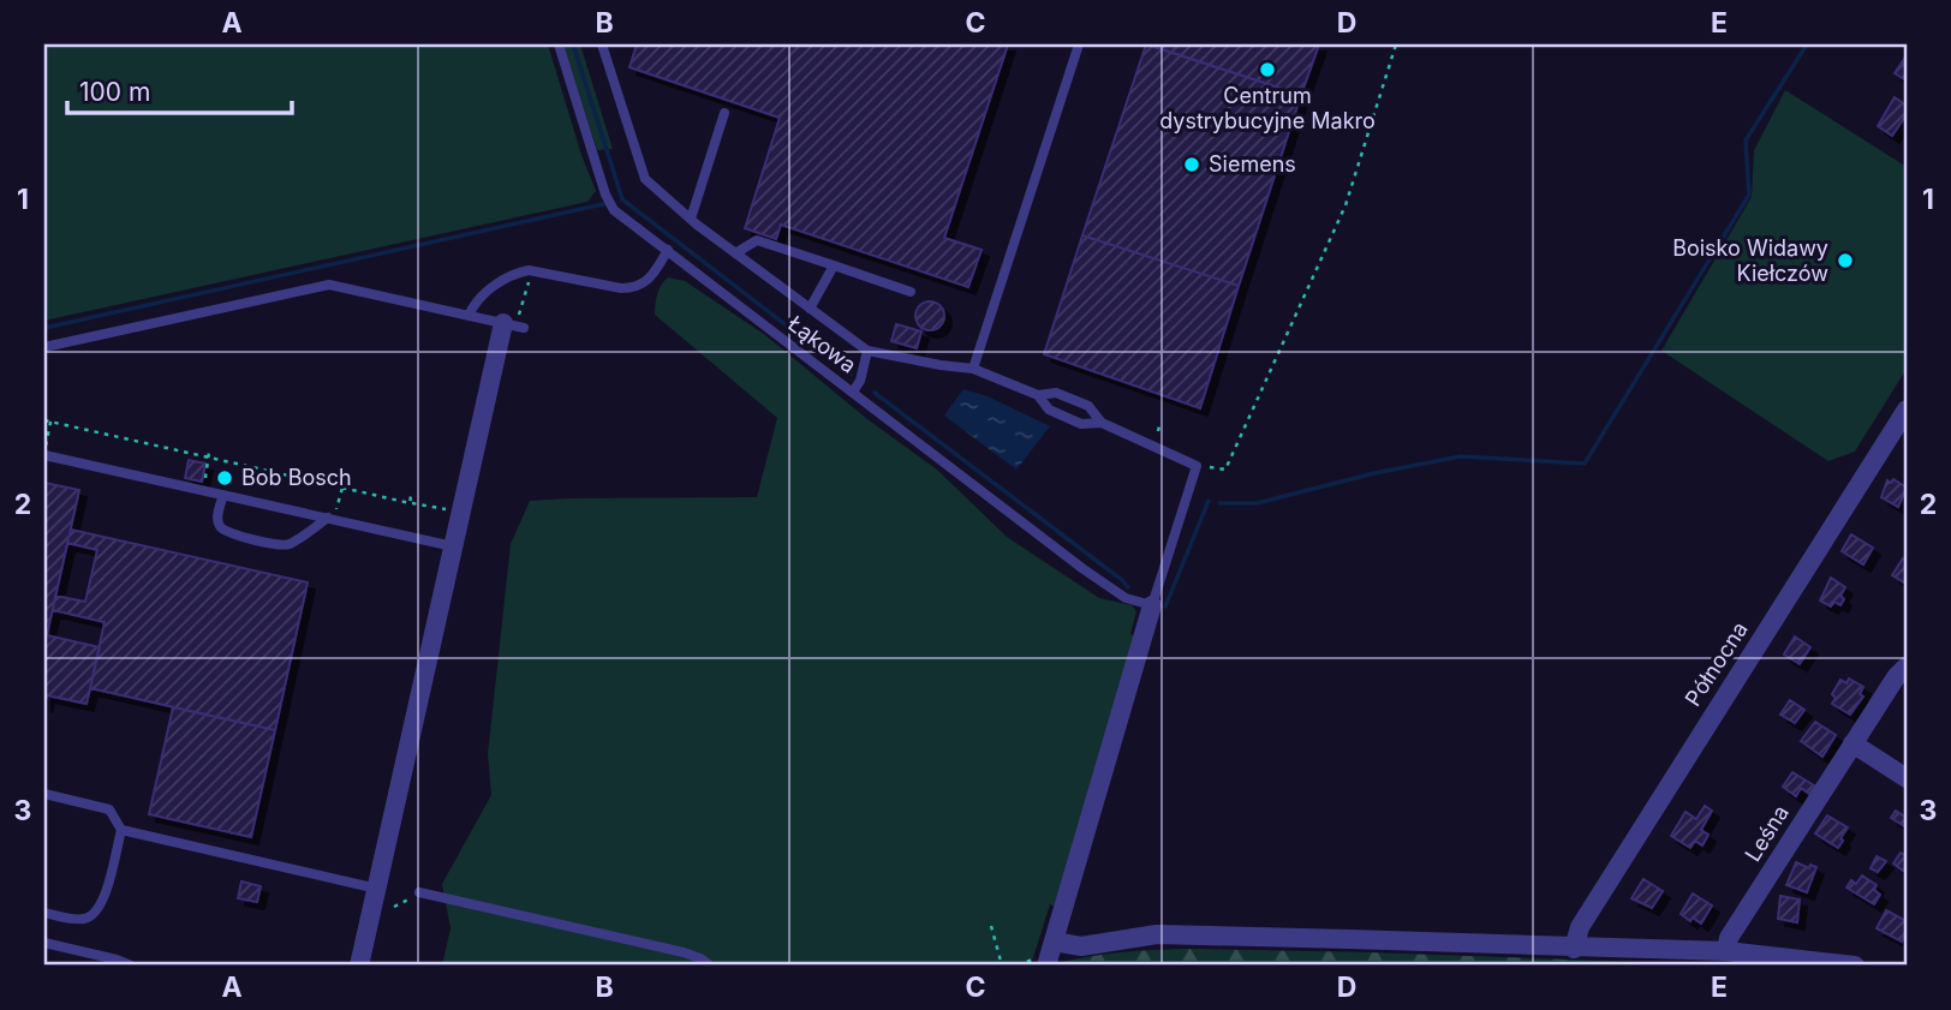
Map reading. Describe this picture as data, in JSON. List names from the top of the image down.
{
  "streets": {
    "street": ["Północna", "Leśna"],
    "lane": ["Łąkowa"]
  },
  "places": [
    "Centrum dystrybucyjne Makro",
    "Siemens",
    "Boisko Widawy Kiełczów",
    "Bob Bosch"
  ],
  "scale_bar": "100 m",
  "grid": {
    "columns": [
      "A",
      "B",
      "C",
      "D",
      "E"
    ],
    "rows": ["1", "2", "3"]
  }
}
